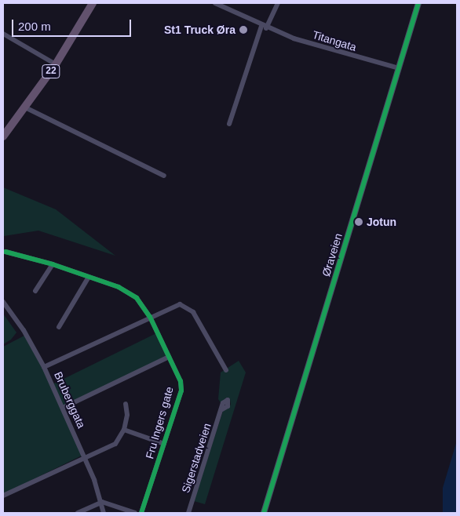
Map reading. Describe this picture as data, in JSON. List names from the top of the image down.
{
  "streets": {
    "highway": ["22"],
    "street": [
      "Titangata",
      "Øraveien",
      "Bruberggata",
      "Fru Ingers gate",
      "Sigerstadveien"
    ]
  },
  "crossings": [
    ["Titangata", "Øraveien"]
  ],
  "places": ["St1 Truck Øra", "Jotun"],
  "scale_bar": "200 m"
}
